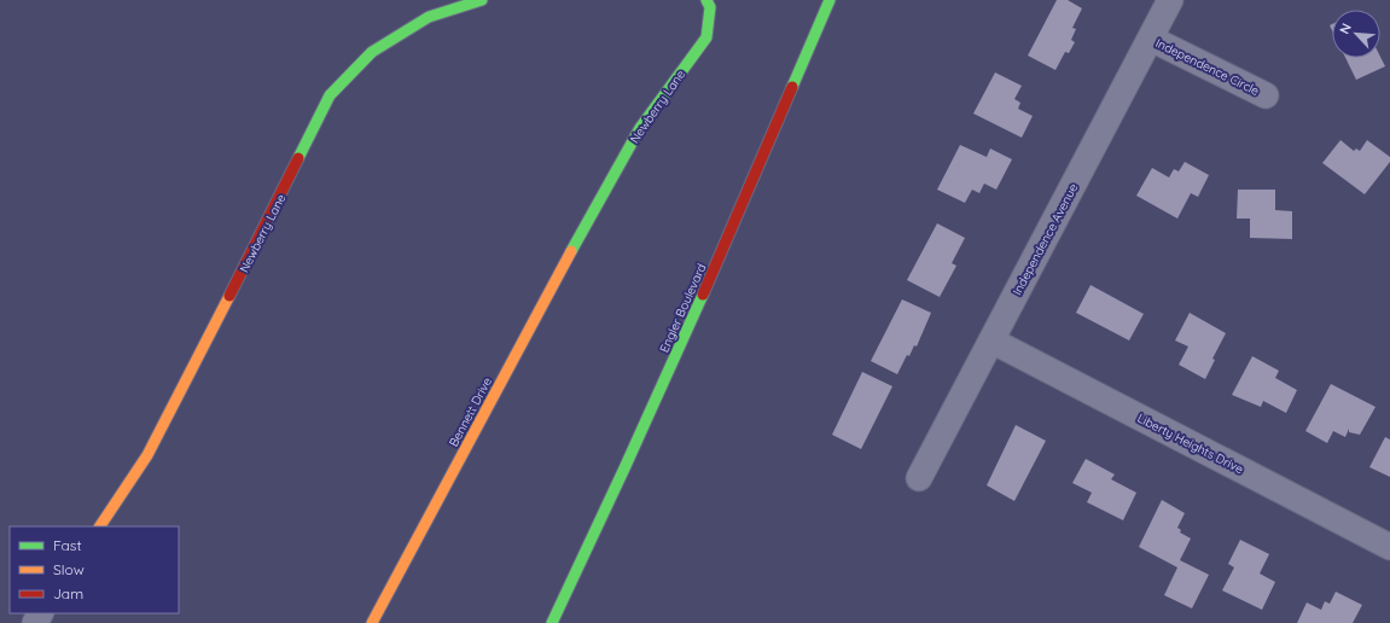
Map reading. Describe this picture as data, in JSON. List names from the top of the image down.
{
  "streets": {
    "street": [
      "Independence Circle",
      "Newberry Lane",
      "Independence Avenue",
      "Engler Boulevard",
      "Bennett Drive",
      "Liberty Heights Drive"
    ]
  },
  "crossings": [
    ["Independence Circle", "Independence Avenue"],
    ["Newberry Lane", "Bennett Drive"],
    ["Independence Avenue", "Liberty Heights Drive"]
  ],
  "legend": ["Fast", "Slow", "Jam"],
  "north": "top left"
}
